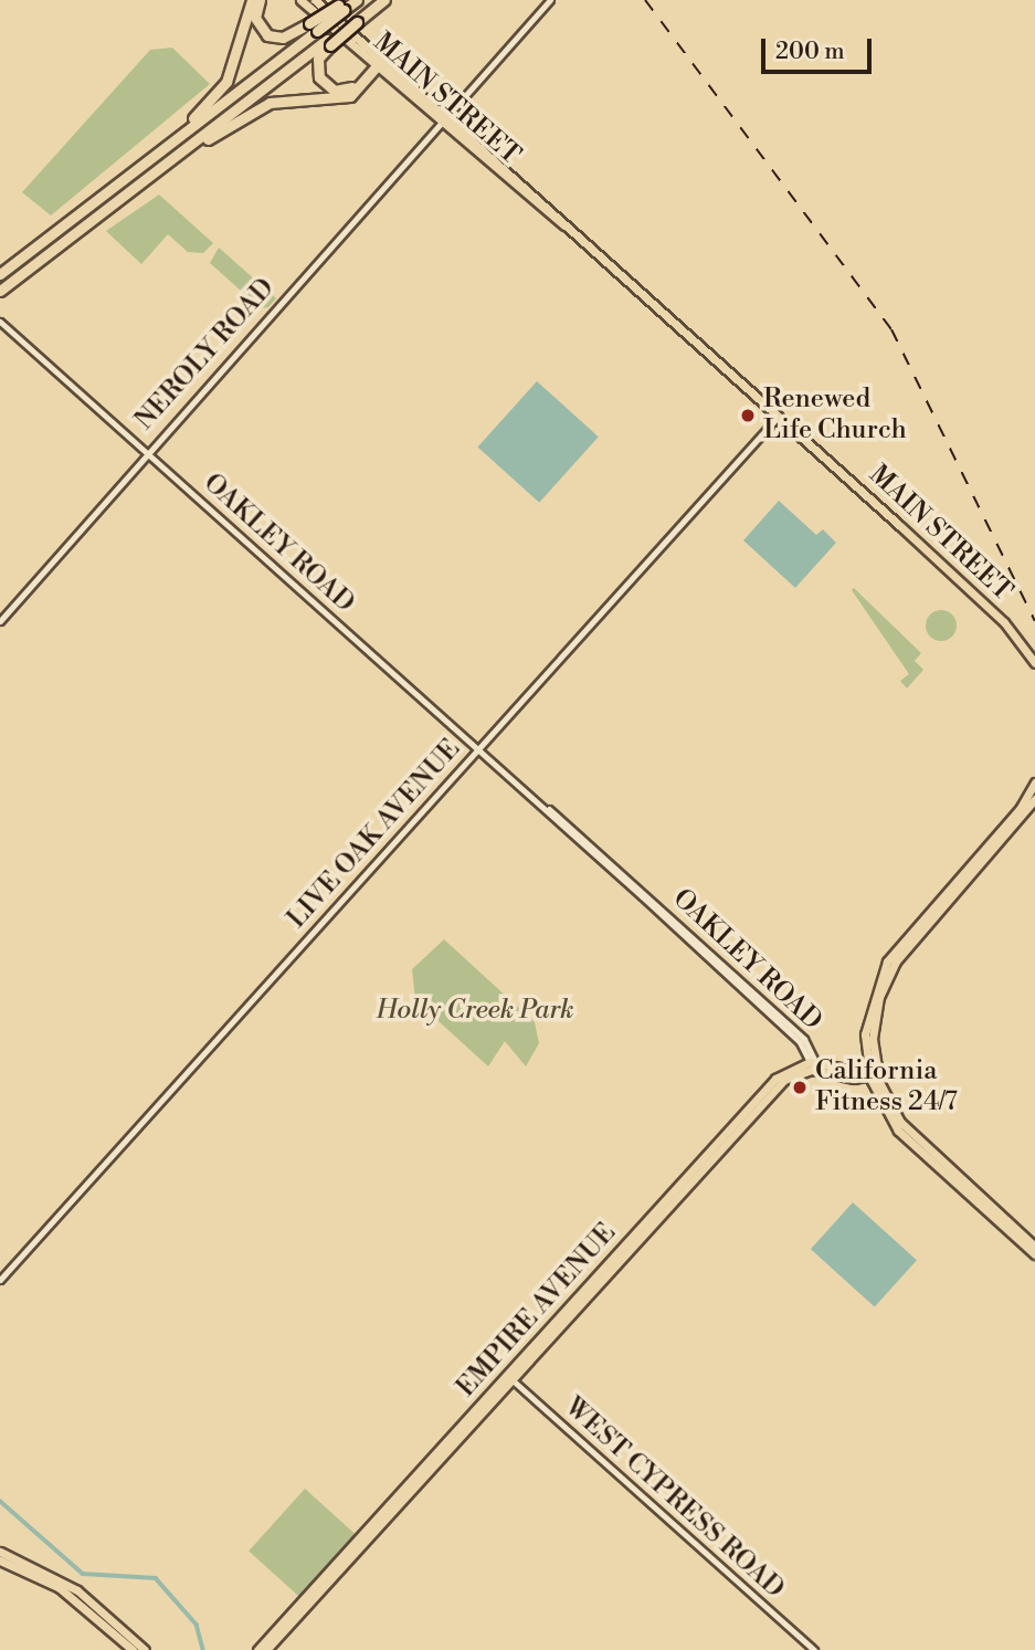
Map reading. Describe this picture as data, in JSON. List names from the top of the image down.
{
  "streets": {
    "main road": ["MAIN STREET", "EMPIRE AVENUE"],
    "street": [
      "NEROLY ROAD",
      "OAKLEY ROAD",
      "LIVE OAK AVENUE",
      "WEST CYPRESS ROAD"
    ]
  },
  "crossings": [
    ["MAIN STREET", "NEROLY ROAD"],
    ["MAIN STREET", "LIVE OAK AVENUE"],
    ["NEROLY ROAD", "OAKLEY ROAD"],
    ["OAKLEY ROAD", "LIVE OAK AVENUE"],
    ["OAKLEY ROAD", "EMPIRE AVENUE"],
    ["EMPIRE AVENUE", "WEST CYPRESS ROAD"]
  ],
  "parks": ["Holly Creek Park"],
  "places": ["Renewed Life Church", "California Fitness 24/7"],
  "scale_bar": "200 m"
}
